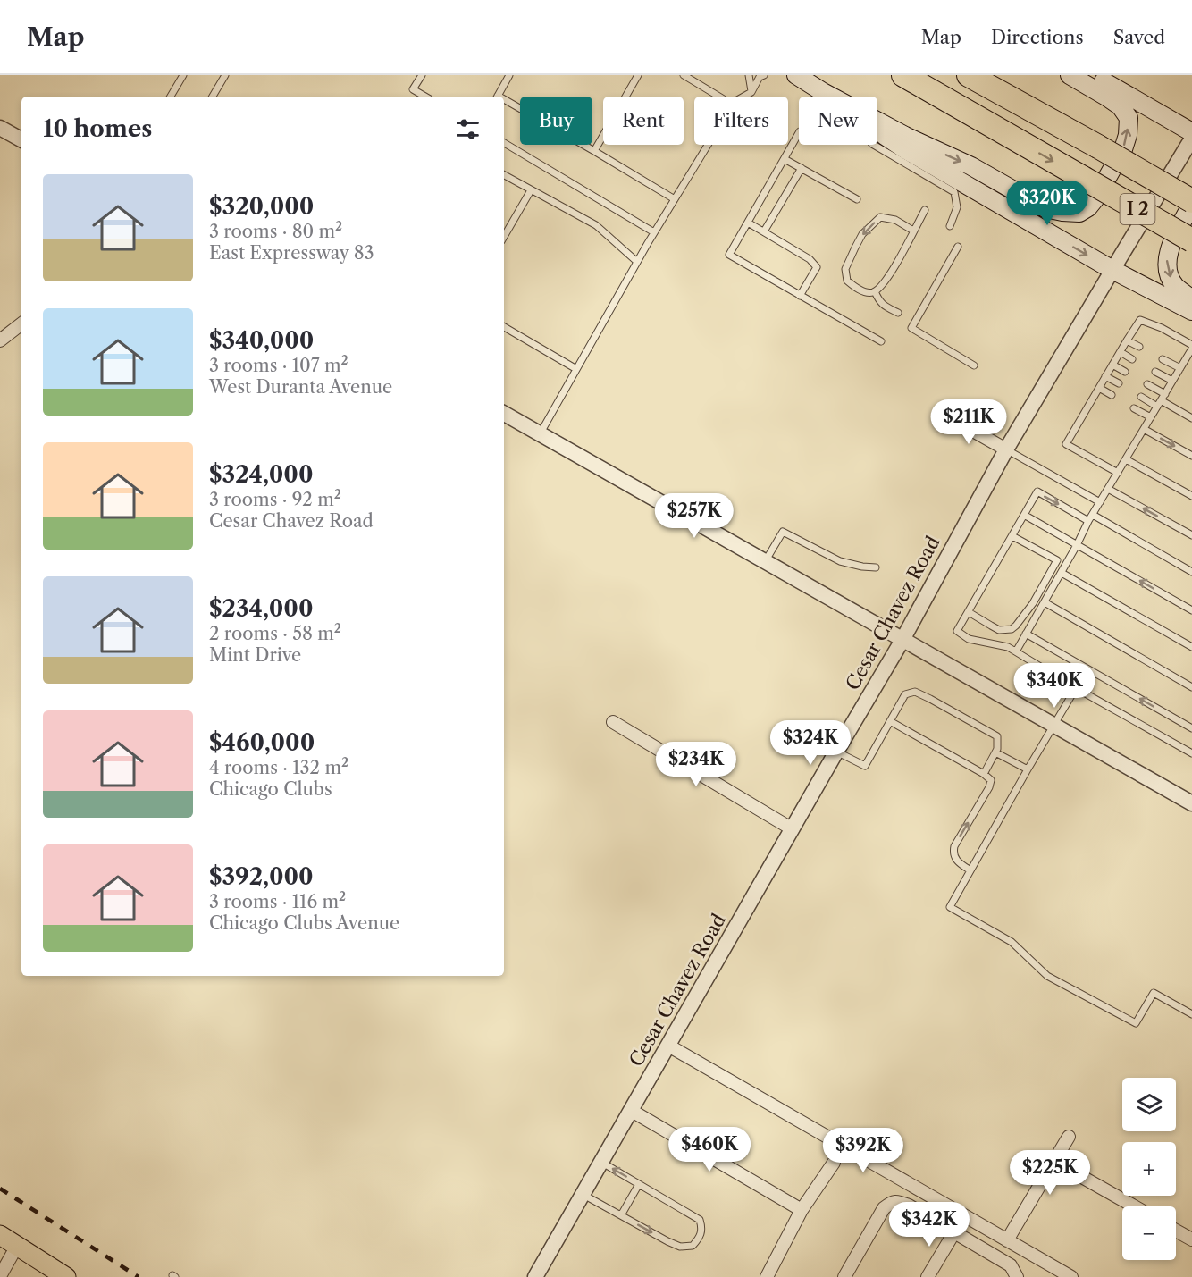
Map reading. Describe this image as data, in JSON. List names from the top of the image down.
{
  "streets": {
    "highway": ["I 2"],
    "street": ["Cesar Chavez Road"]
  },
  "page": {
    "header": "Map",
    "nav": ["Map", "Directions", "Saved"],
    "chip": [
      "Buy",
      "Rent",
      "Filters",
      "New"
    ],
    "heading": "10 homes",
    "list": [
      {
        "name": "$320,000",
        "note": "3 rooms · 80 m² · East Expressway 83"
      },
      {
        "name": "$340,000",
        "note": "3 rooms · 107 m² · West Duranta Avenue"
      },
      {
        "name": "$324,000",
        "note": "3 rooms · 92 m² · Cesar Chavez Road"
      },
      {
        "name": "$234,000",
        "note": "2 rooms · 58 m² · Mint Drive"
      },
      {
        "name": "$460,000",
        "note": "4 rooms · 132 m² · Chicago Clubs"
      },
      {
        "name": "$392,000",
        "note": "3 rooms · 116 m² · Chicago Clubs Avenue"
      }
    ],
    "price": [
      "$320K",
      "$211K",
      "$257K",
      "$340K",
      "$324K",
      "$234K",
      "$460K",
      "$392K",
      "$225K",
      "$342K"
    ],
    "map_buttons": ["+", "−"]
  }
}
